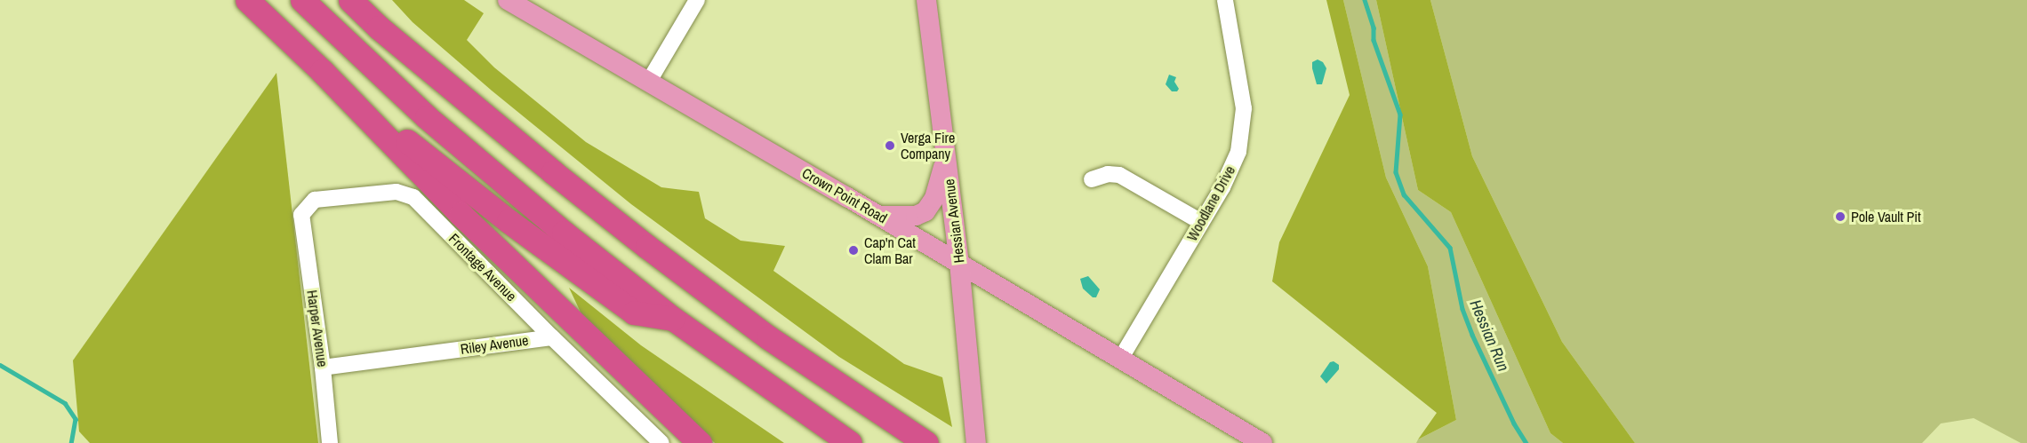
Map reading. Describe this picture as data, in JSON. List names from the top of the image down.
{
  "streets": {
    "main road": ["Crown Point Road", "Hessian Avenue"],
    "street": [
      "Woodlane Drive",
      "Frontage Avenue",
      "Harper Avenue",
      "Riley Avenue"
    ]
  },
  "crossings": [
    ["Crown Point Road", "Woodlane Drive"],
    ["Crown Point Road", "Hessian Avenue"],
    ["Frontage Avenue", "Harper Avenue"],
    ["Frontage Avenue", "Riley Avenue"],
    ["Harper Avenue", "Riley Avenue"]
  ],
  "water": ["Hessian Run"],
  "places": ["Verga Fire Company", "Pole Vault Pit", "Cap'n Cat Clam Bar"]
}
